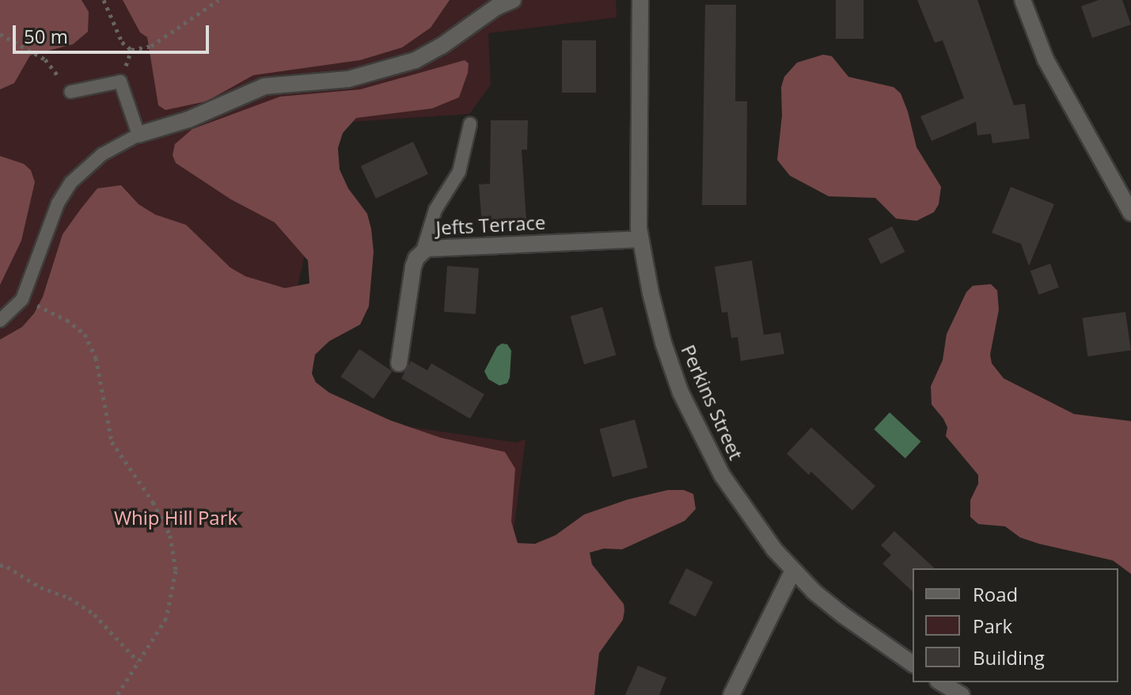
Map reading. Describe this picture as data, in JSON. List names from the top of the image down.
{
  "streets": {
    "street": ["Jefts Terrace", "Perkins Street"]
  },
  "crossings": [
    ["Jefts Terrace", "Perkins Street"]
  ],
  "parks": ["Whip Hill Park"],
  "legend": ["Road", "Park", "Building"],
  "scale_bar": "50 m"
}
